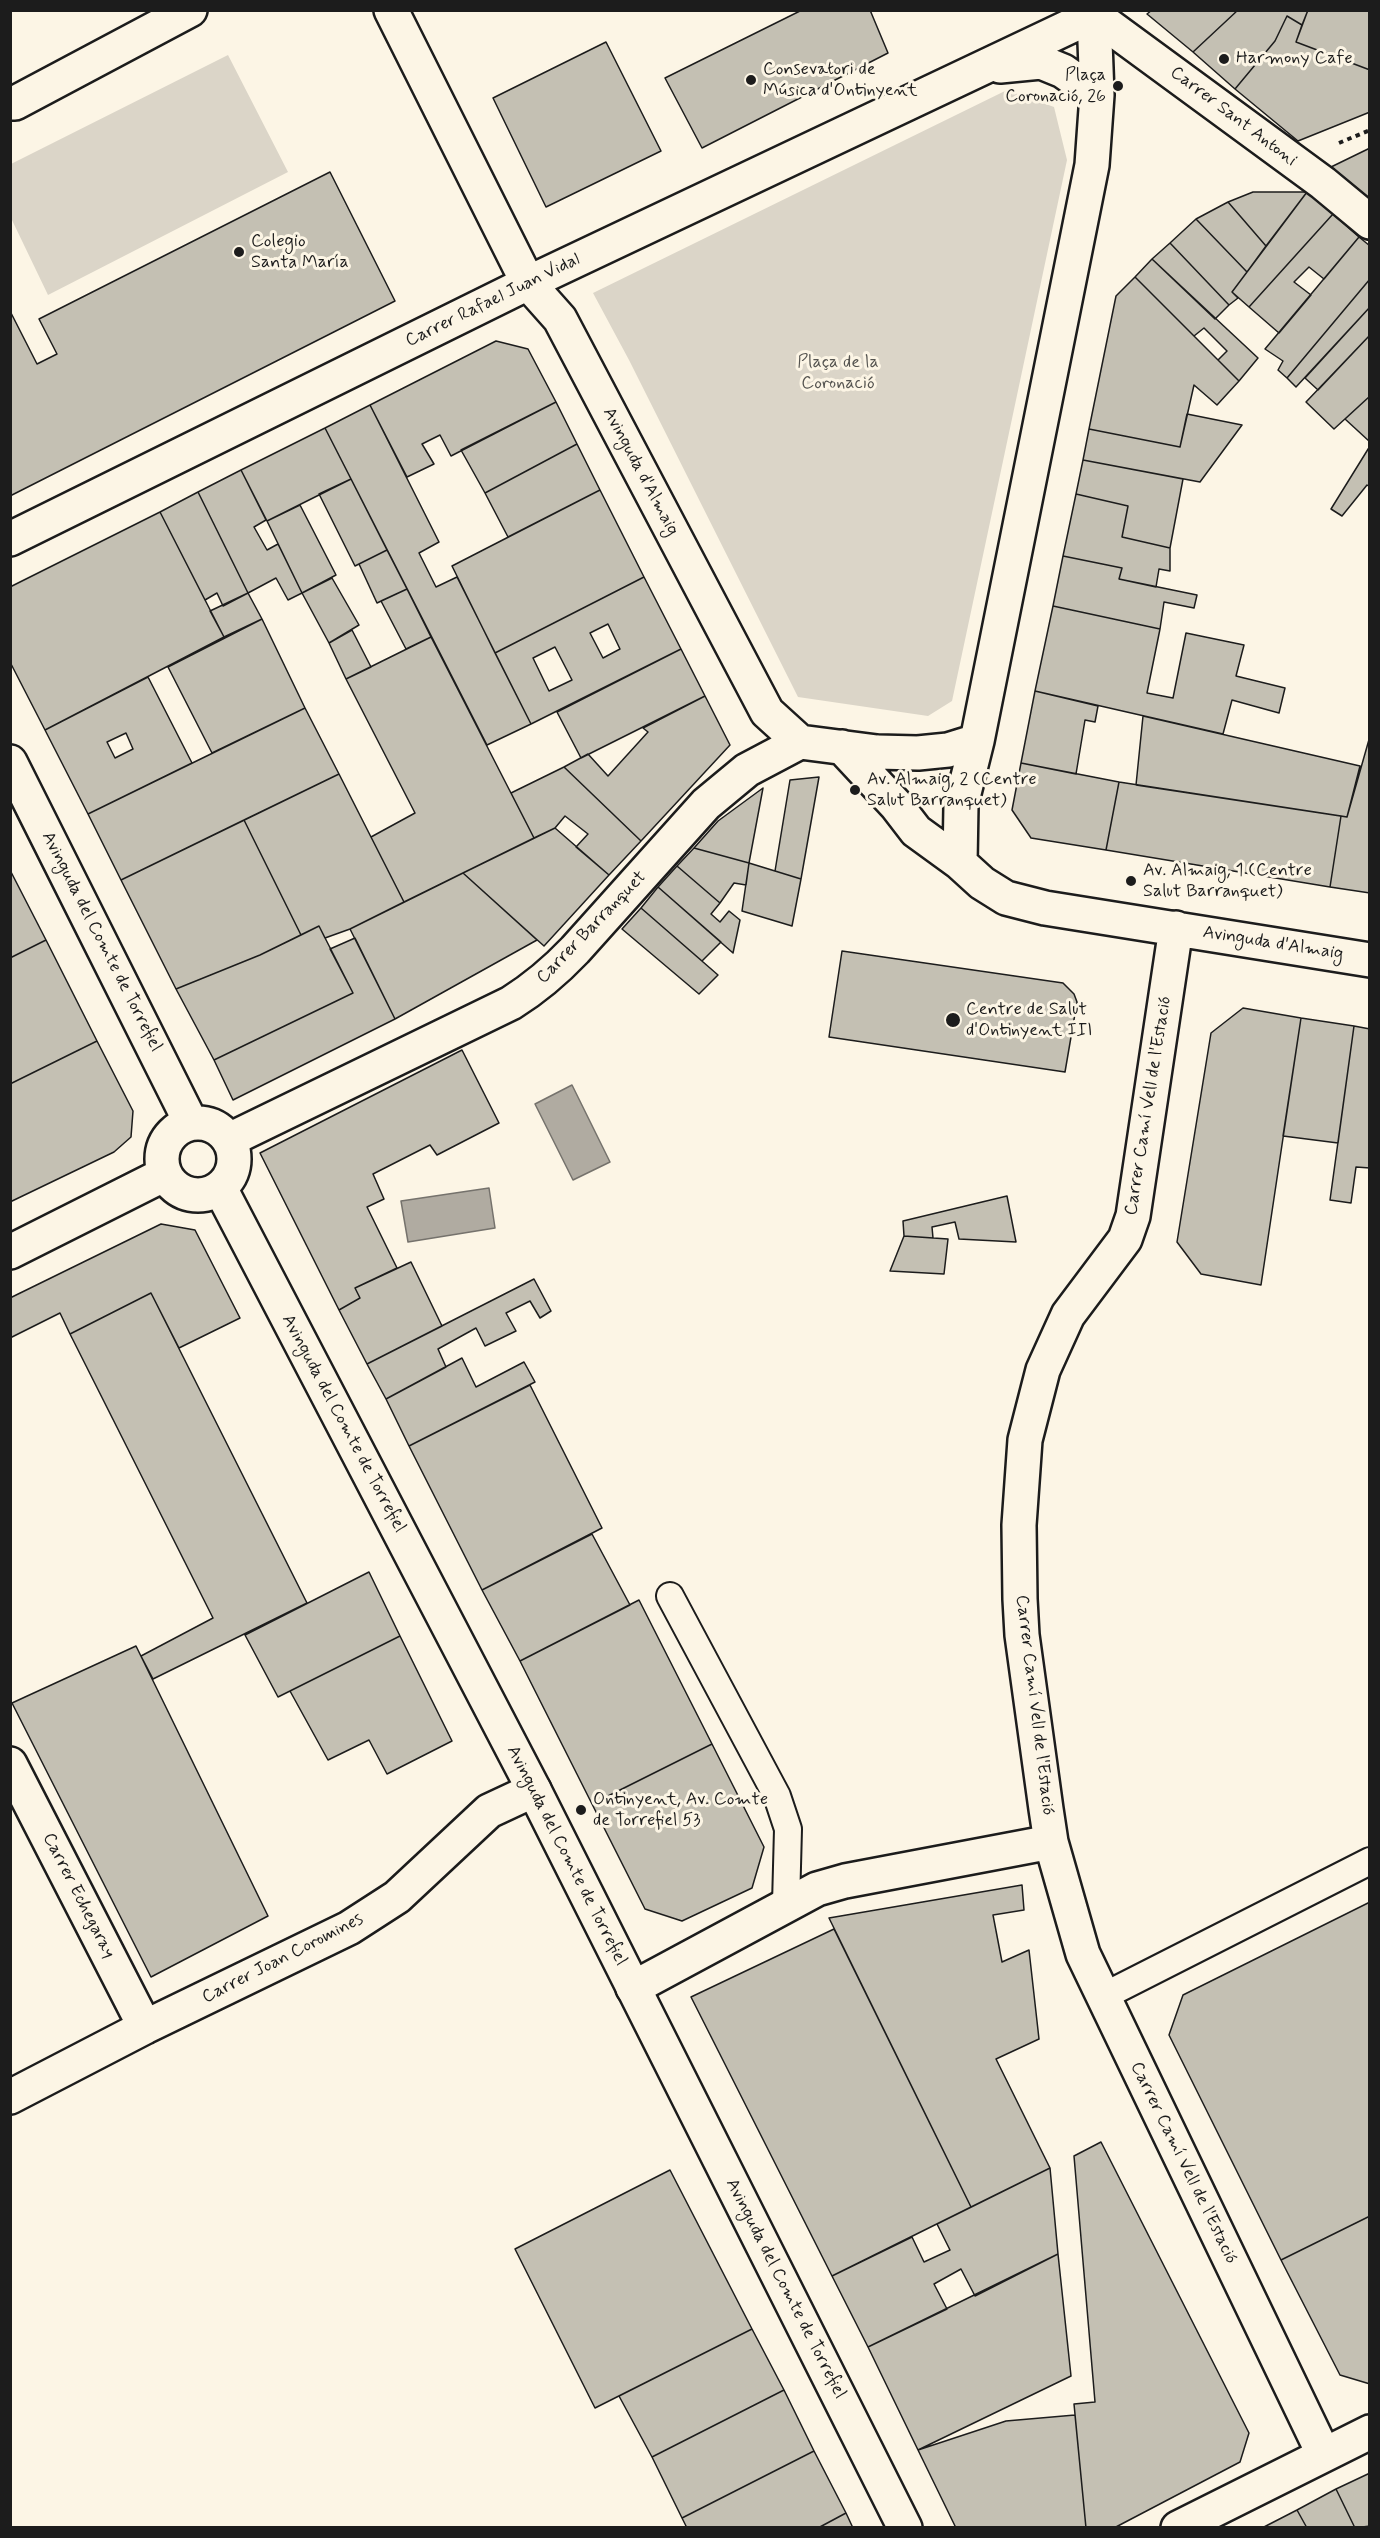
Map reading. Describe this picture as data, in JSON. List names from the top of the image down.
{
  "streets": {
    "street": [
      "Carrer Sant Antoni",
      "Carrer Rafael Juan Vidal",
      "Avinguda d'Almaig",
      "Carrer Barranquet",
      "Avinguda del Comte de Torrefiel",
      "Carrer Camí Vell de l'Estació",
      "Carrer Echegaray",
      "Carrer Joan Coromines"
    ]
  },
  "crossings": [
    ["Carrer Sant Antoni", "Carrer Rafael Juan Vidal"],
    ["Carrer Rafael Juan Vidal", "Avinguda d'Almaig"],
    ["Avinguda d'Almaig", "Carrer Barranquet"],
    ["Avinguda d'Almaig", "Carrer Camí Vell de l'Estació"],
    ["Carrer Barranquet", "Avinguda del Comte de Torrefiel"],
    ["Avinguda del Comte de Torrefiel", "Carrer Joan Coromines"],
    ["Carrer Echegaray", "Carrer Joan Coromines"]
  ],
  "parks": ["Plaça de la Coronació"],
  "places": [
    "Harmony Cafe",
    "Consevatori de Música d'Ontinyent",
    "Plaça Coronació, 26",
    "Colegio Santa María",
    "Av. Almaig, 2 (Centre Salut Barranquet)",
    "Av. Almaig, 1 (Centre Salut Barranquet)",
    "Centre de Salut d'Ontinyent III",
    "Ontinyent, Av. Comte de Torrefiel 53"
  ]
}
